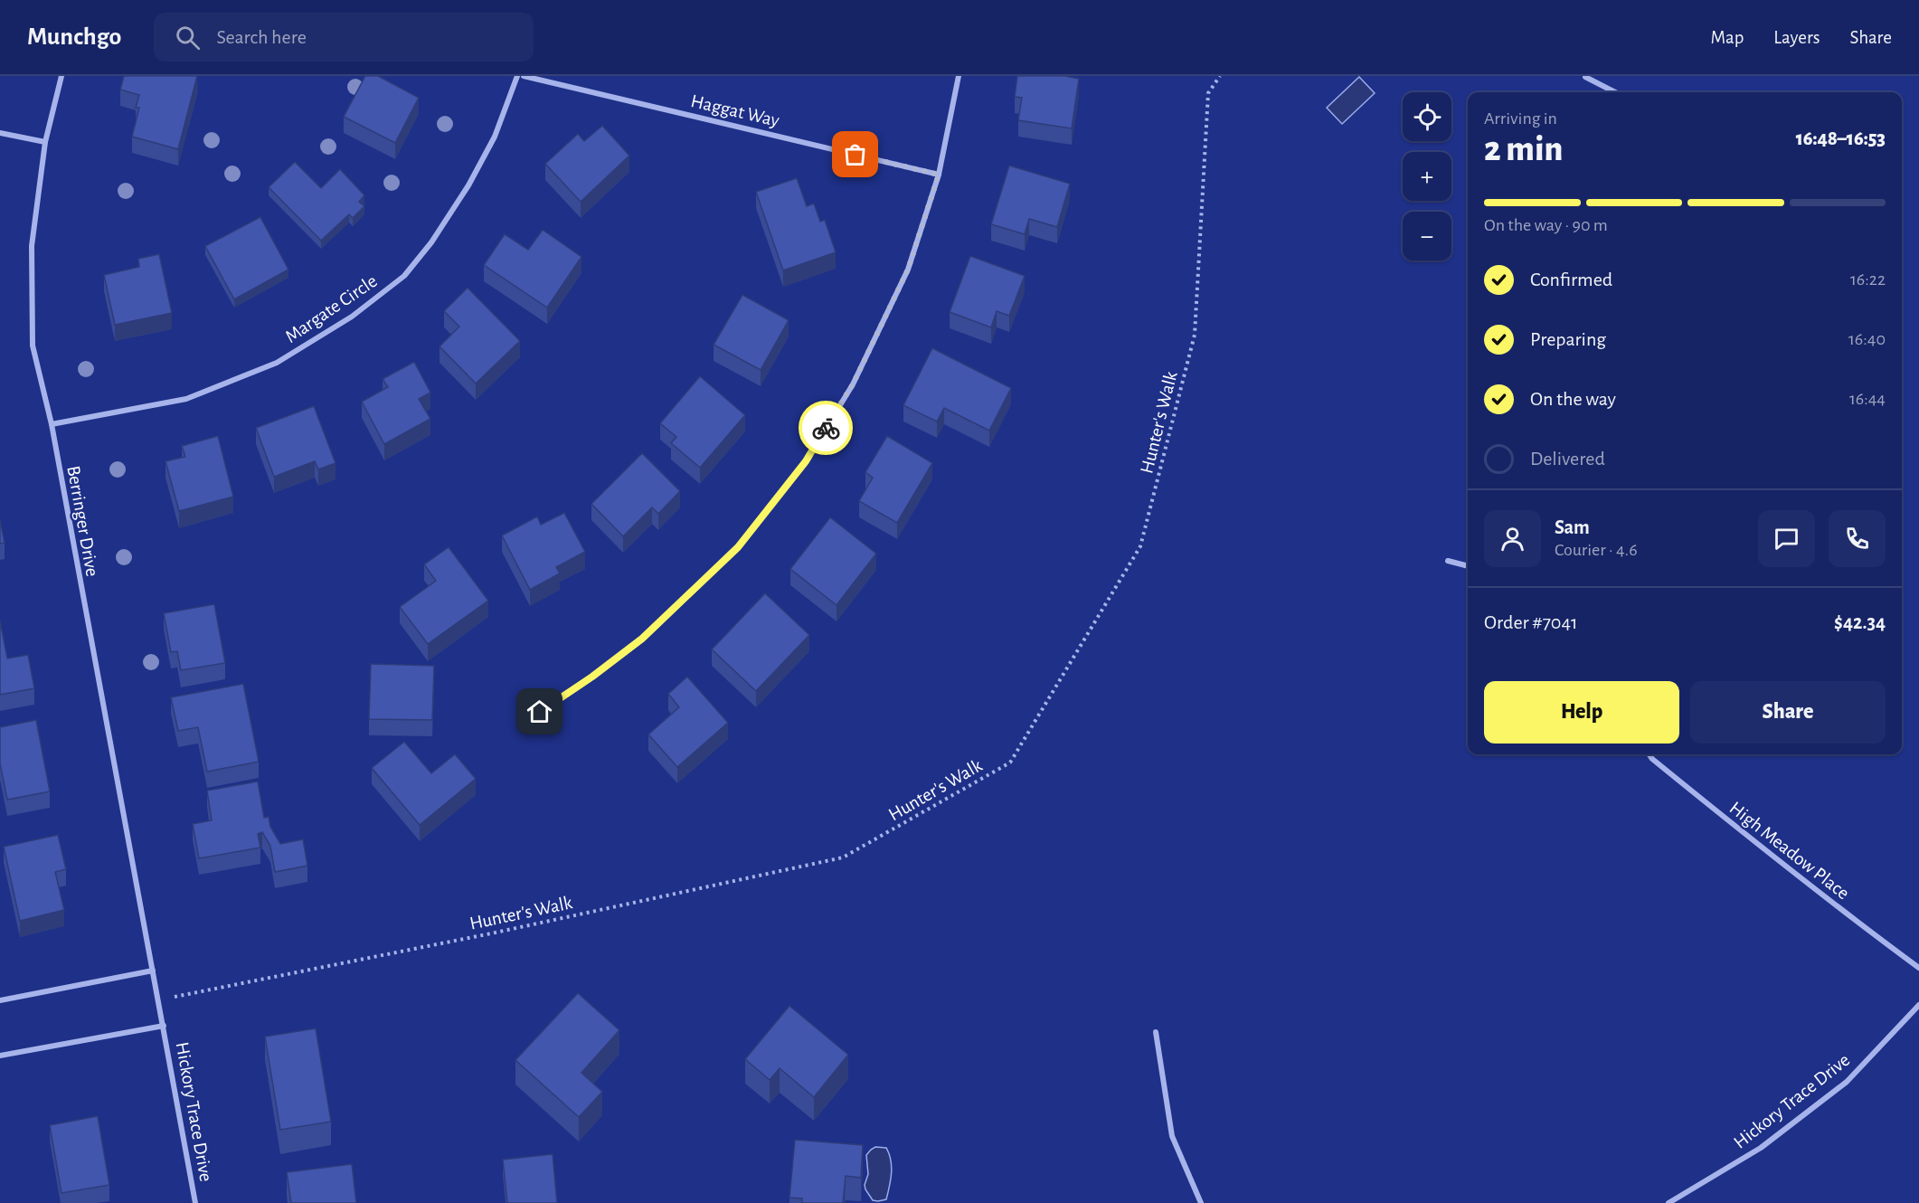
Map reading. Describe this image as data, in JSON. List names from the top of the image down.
{
  "streets": {
    "street": [
      "Haggat Way",
      "Margate Circle",
      "Berringer Drive",
      "High Meadow Place",
      "Hickory Trace Drive"
    ],
    "path": ["Hunter's Walk"]
  },
  "crossings": [
    ["Margate Circle", "Berringer Drive"],
    ["Hunter's Walk", "Hickory Trace Drive"],
    ["Berringer Drive", "Hickory Trace Drive"]
  ],
  "page": {
    "header": "Munchgo",
    "search": "Search here",
    "nav": ["Map", "Layers", "Share"],
    "map_buttons": ["+", "−"],
    "heading": ["2 min", "Arriving in", "16:48–16:53"],
    "panel": [
      "Sam",
      "Courier · 4.6",
      "Order #7041",
      "$42.34"
    ],
    "bar": "On the way · 90 m",
    "list": [
      ["Confirmed", "16:22"],
      ["Preparing", "16:40"],
      ["On the way", "16:44"],
      "Delivered"
    ],
    "buttons": ["Help", "Share"]
  }
}
